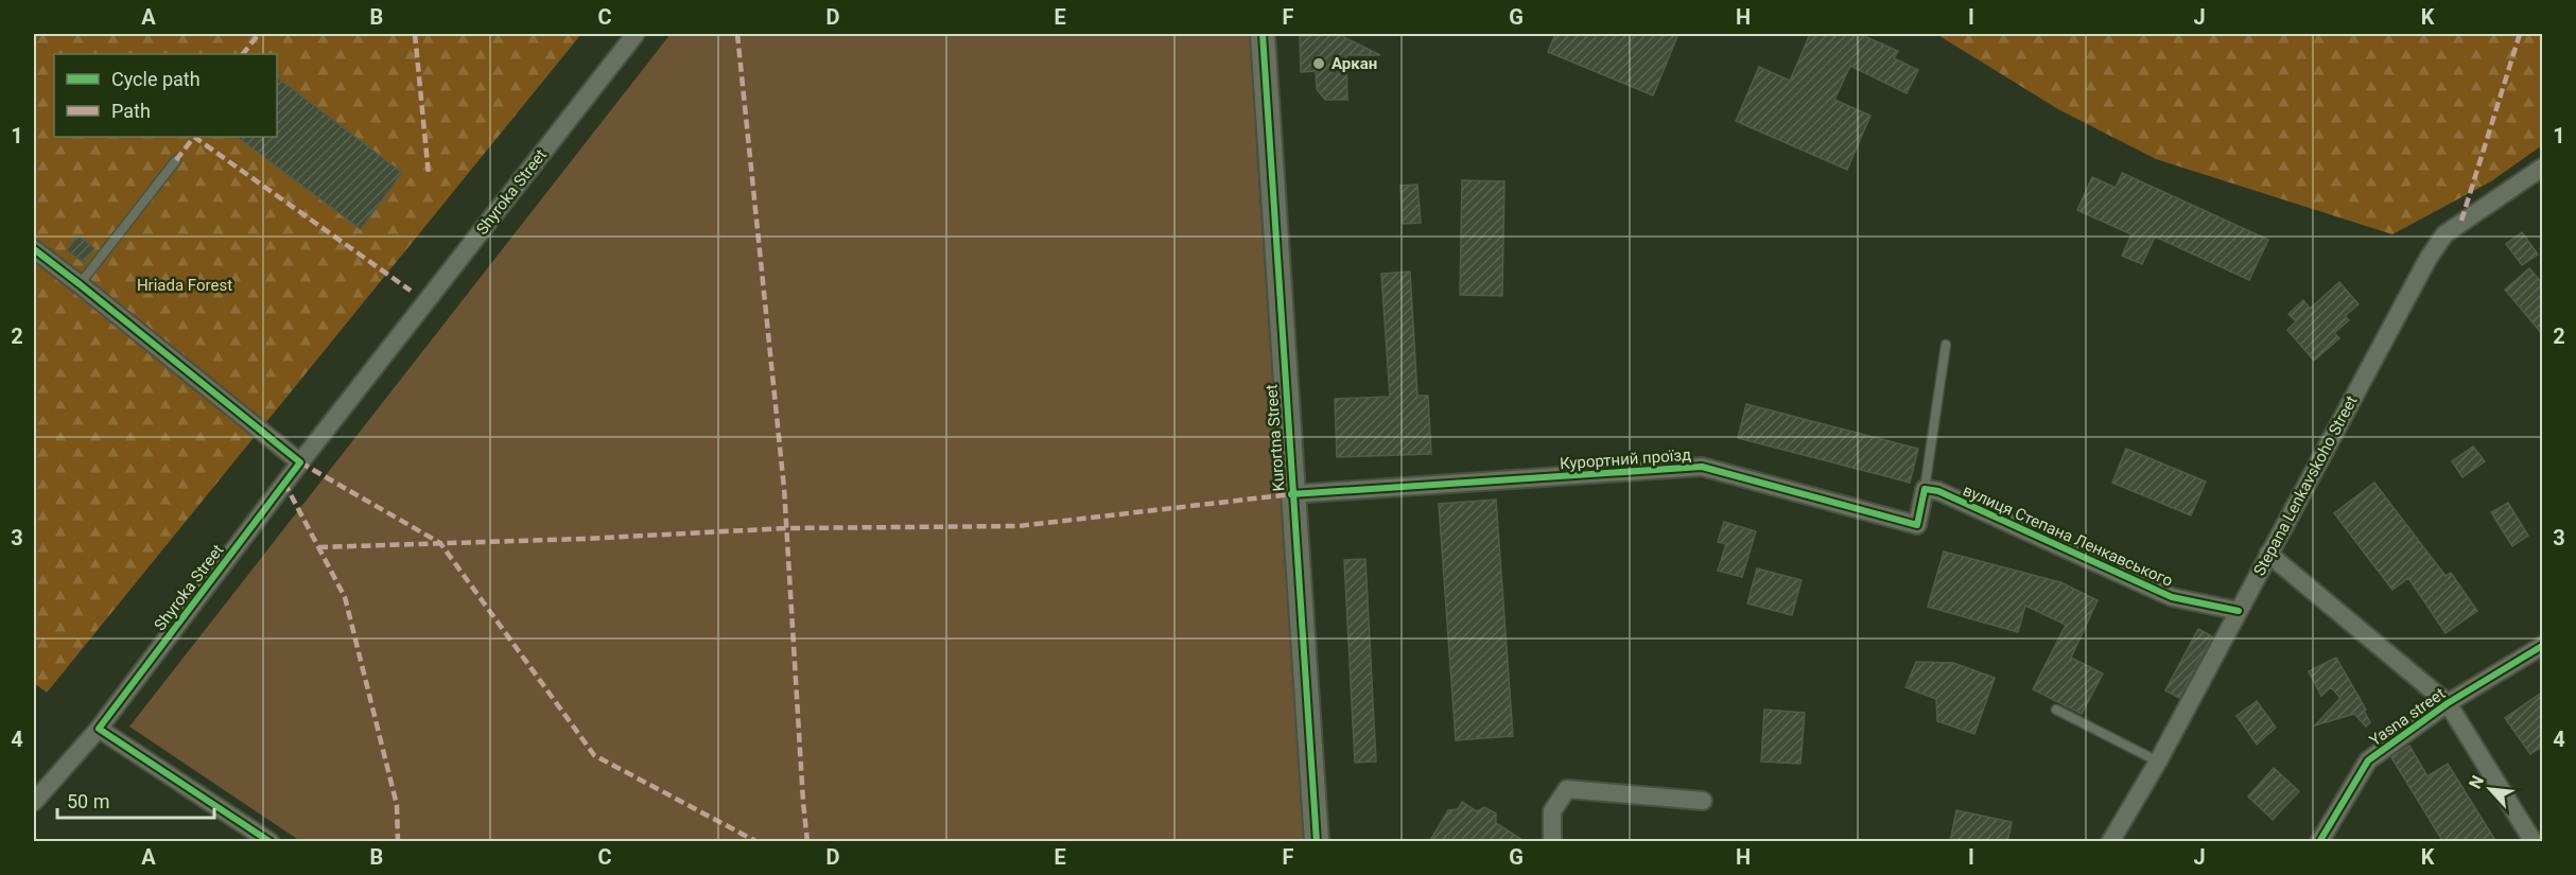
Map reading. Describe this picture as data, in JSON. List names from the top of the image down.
{
  "streets": {
    "main road": ["Kurortna Street"],
    "street": [
      "Shyroka Street",
      "Курортний проїзд",
      "Stepana Lenkavskoho Street",
      "вулиця Степана Ленкавського",
      "Yasna street"
    ]
  },
  "crossings": [
    ["Kurortna Street", "Курортний проїзд"],
    ["Курортний проїзд", "вулиця Степана Ленкавського"],
    ["Stepana Lenkavskoho Street", "вулиця Степана Ленкавського"]
  ],
  "parks": ["Hriada Forest"],
  "places": ["Аркан"],
  "legend": ["Cycle path", "Path"],
  "scale_bar": "50 m",
  "north": "top left",
  "grid": {
    "columns": [
      "A",
      "B",
      "C",
      "D",
      "E",
      "F",
      "G",
      "H",
      "I",
      "J",
      "K"
    ],
    "rows": [
      "1",
      "2",
      "3",
      "4"
    ]
  }
}
